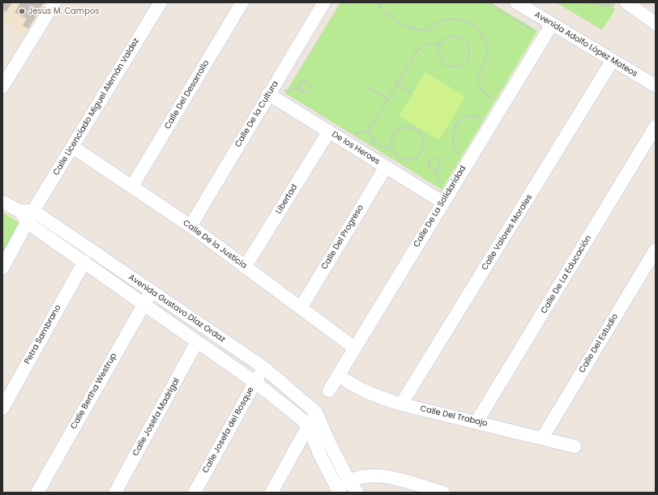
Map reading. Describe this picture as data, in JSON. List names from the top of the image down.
{
  "streets": {
    "street": [
      "Avenida Adolfo López Mateos",
      "Calle Del Desarrollo",
      "Calle Licenciado Miguel Alemán Valdez",
      "Calle De la Cultura",
      "De los Heroes",
      "Libertad",
      "Calle De La Solidaridad",
      "Calle Valores Morales",
      "Calle Del Progreso",
      "Calle De la Justicia",
      "Calle De La Educación",
      "Avenida Gustavo Díaz Ordaz",
      "Petra Sambrano",
      "Calle Del Estudio",
      "Calle Bertha Westrup",
      "Calle Del Trabajo",
      "Calle Josefa Madrigal",
      "Calle Josefa del Bosque"
    ]
  },
  "crossings": [
    ["Avenida Adolfo López Mateos", "Calle De La Solidaridad"],
    ["Avenida Adolfo López Mateos", "Calle Valores Morales"],
    ["Calle Del Desarrollo", "Calle De la Justicia"],
    ["Calle Licenciado Miguel Alemán Valdez", "Calle De la Justicia"],
    ["Calle Licenciado Miguel Alemán Valdez", "Avenida Gustavo Díaz Ordaz"],
    ["Calle De la Cultura", "De los Heroes"],
    ["Calle De la Cultura", "Calle De la Justicia"],
    ["De los Heroes", "Libertad"],
    ["De los Heroes", "Calle De La Solidaridad"],
    ["De los Heroes", "Calle Del Progreso"],
    ["Libertad", "Calle De la Justicia"],
    ["Calle De La Solidaridad", "Calle De la Justicia"],
    ["Calle De La Solidaridad", "Calle Del Trabajo"],
    ["Calle Valores Morales", "Calle Del Trabajo"],
    ["Calle Del Progreso", "Calle De la Justicia"],
    ["Calle De La Educación", "Calle Del Trabajo"],
    ["Avenida Gustavo Díaz Ordaz", "Petra Sambrano"],
    ["Avenida Gustavo Díaz Ordaz", "Calle Bertha Westrup"],
    ["Avenida Gustavo Díaz Ordaz", "Calle Josefa Madrigal"],
    ["Avenida Gustavo Díaz Ordaz", "Calle Josefa del Bosque"],
    ["Calle Del Estudio", "Calle Del Trabajo"]
  ],
  "places": ["Jesús M. Campos"]
}
